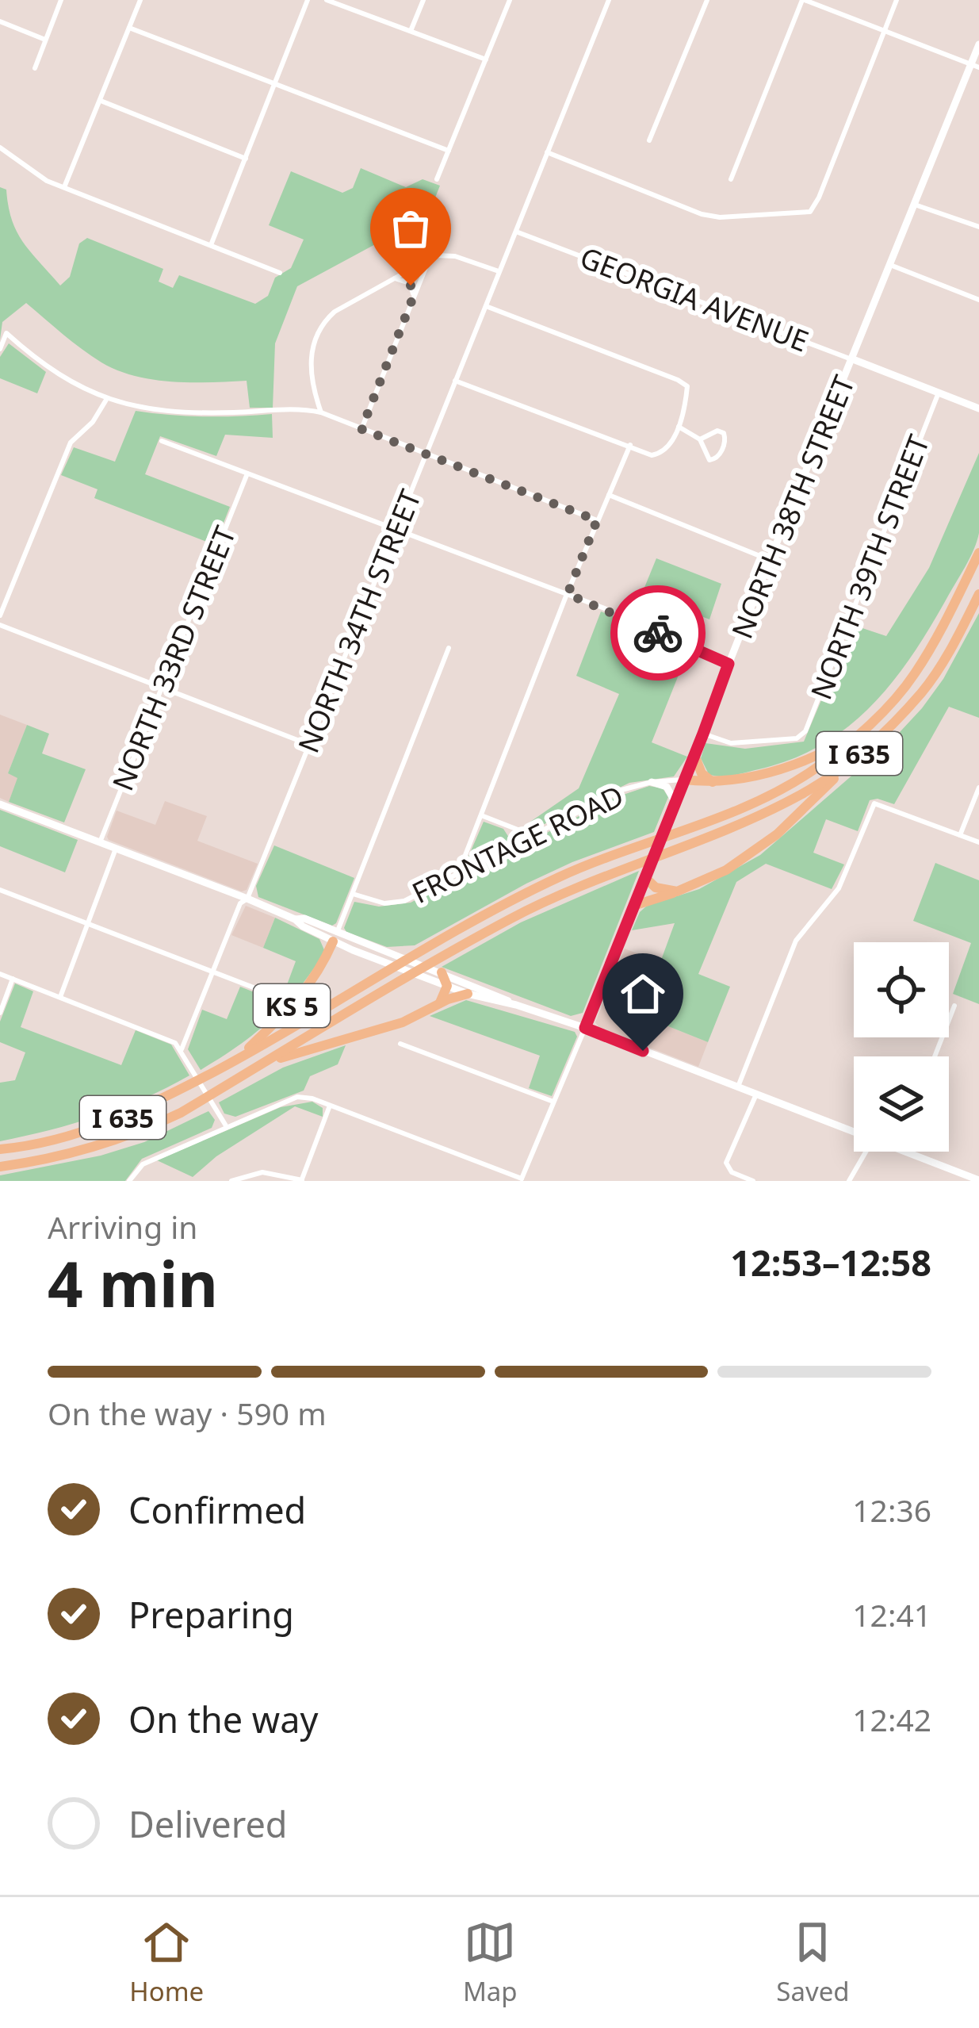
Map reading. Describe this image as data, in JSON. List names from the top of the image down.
{
  "streets": {
    "highway": ["I 635", "KS 5"],
    "main road": ["GEORGIA AVENUE", "NORTH 38TH STREET"],
    "street": [
      "NORTH 39TH STREET",
      "NORTH 34TH STREET",
      "NORTH 33RD STREET",
      "FRONTAGE ROAD"
    ]
  },
  "crossings": [
    ["GEORGIA AVENUE", "NORTH 38TH STREET"],
    ["GEORGIA AVENUE", "NORTH 39TH STREET"],
    ["GEORGIA AVENUE", "NORTH 34TH STREET"],
    ["NORTH 38TH STREET", "NORTH 39TH STREET"],
    ["NORTH 38TH STREET", "FRONTAGE ROAD"],
    ["I 635", "KS 5"]
  ],
  "page": {
    "heading": ["4 min", "Arriving in", "12:53–12:58"],
    "bar": "On the way · 590 m",
    "list": [
      ["Confirmed", "12:36"],
      ["Preparing", "12:41"],
      ["On the way", "12:42"],
      "Delivered"
    ],
    "tabs": ["Home", "Map", "Saved"]
  }
}
